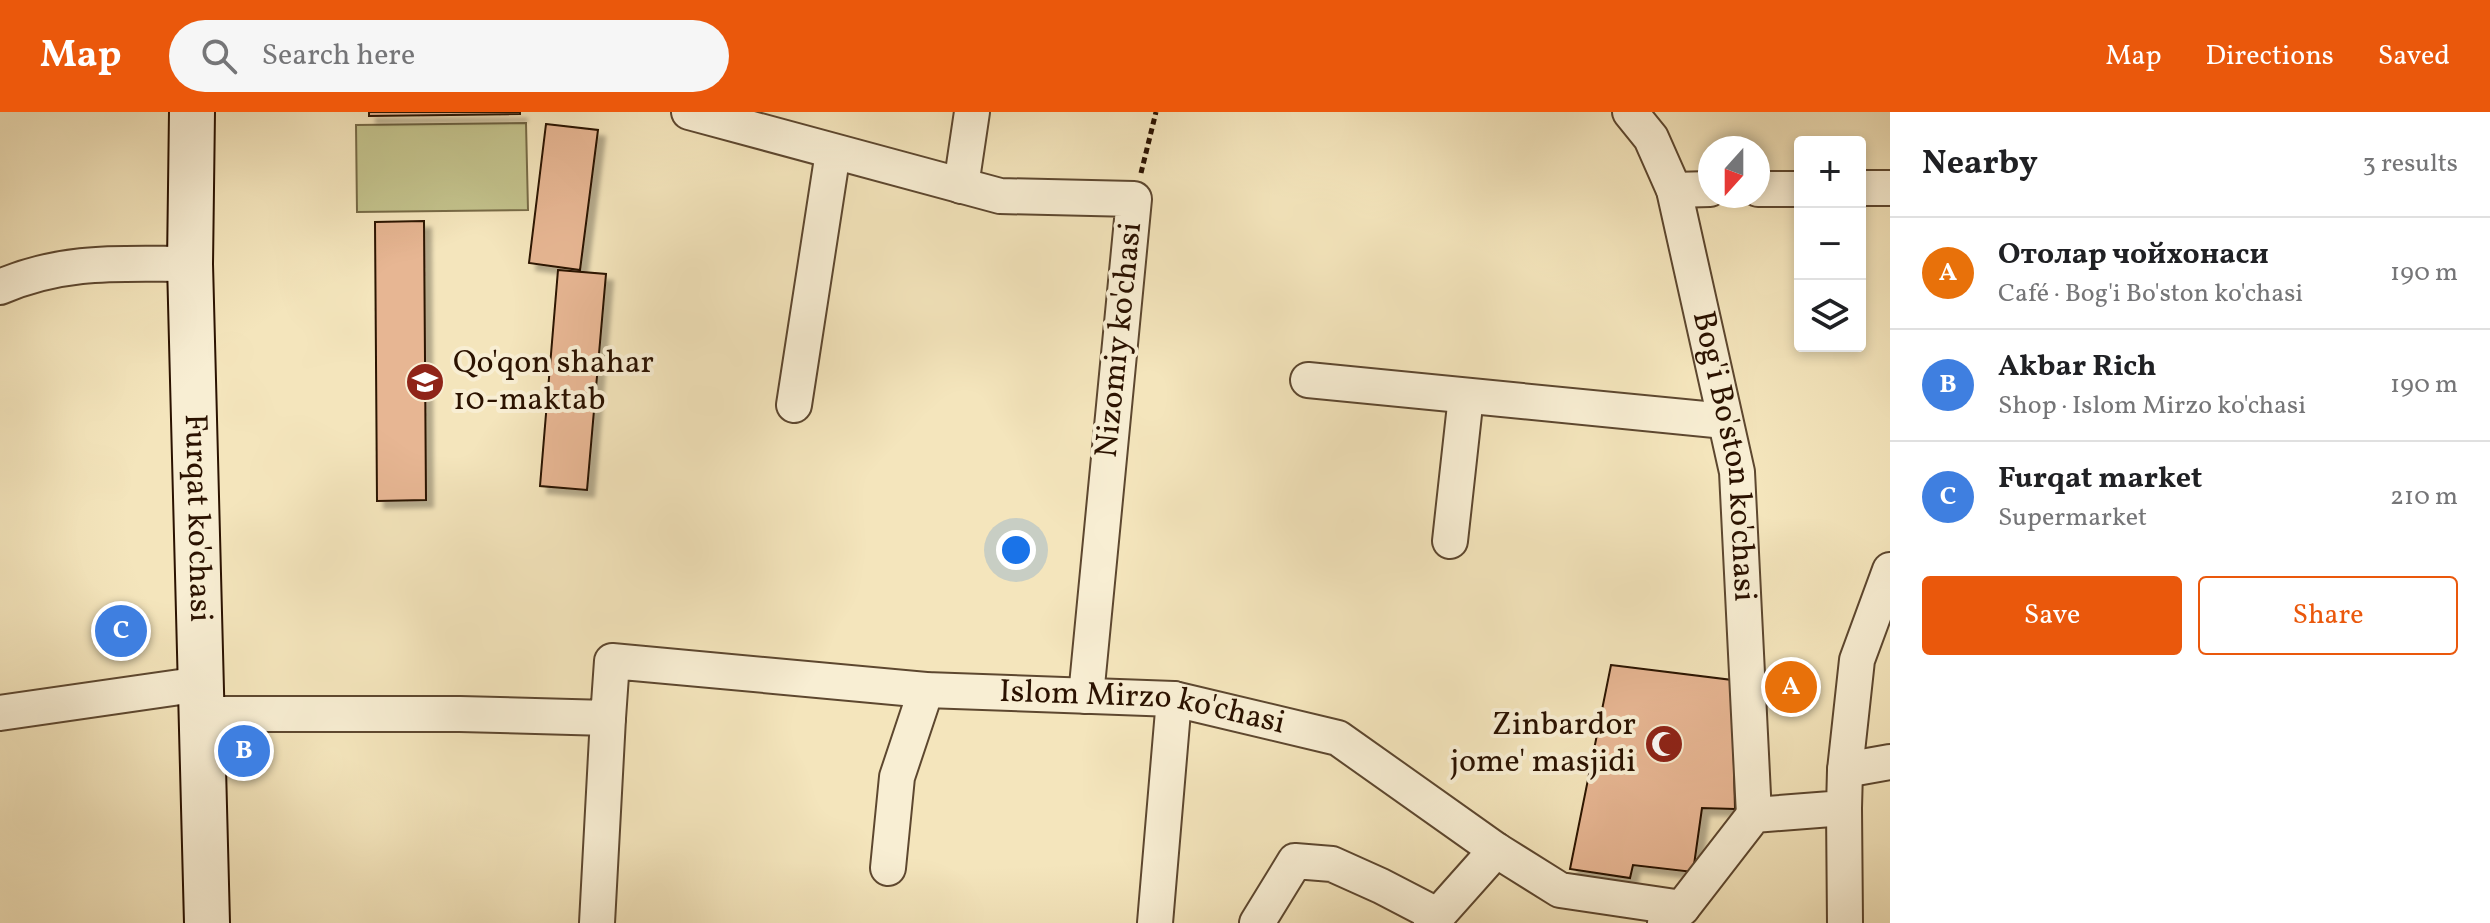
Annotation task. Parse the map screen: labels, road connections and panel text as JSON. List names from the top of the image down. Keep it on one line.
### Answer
{"streets":{"main road":["Furqat ko'chasi"],"street":["Nizomiy ko'chasi","Bog'i Bo'ston ko'chasi","Islom Mirzo ko'chasi"]},"crossings":[["Nizomiy ko'chasi","Islom Mirzo ko'chasi"]],"places":{"school or university":["Qo'qon shahar 10-maktab"],"mosque":["Zinbardor jome' masjidi"]},"north":"bottom","page":{"header":"Map","search":"Search here","nav":["Map","Directions","Saved"],"heading":["Nearby","3 results"],"map_buttons":["+","−"],"list":[{"mark":"A","name":"Отолар чойхонаси","note":"Café · Bog'i Bo'ston ko'chasi","value":"190 m"},{"mark":"B","name":"Akbar Rich","note":"Shop · Islom Mirzo ko'chasi","value":"190 m"},{"mark":"C","name":"Furqat market","note":"Supermarket","value":"210 m"}],"buttons":["Save","Share"],"pins":["C","A","B"]}}
